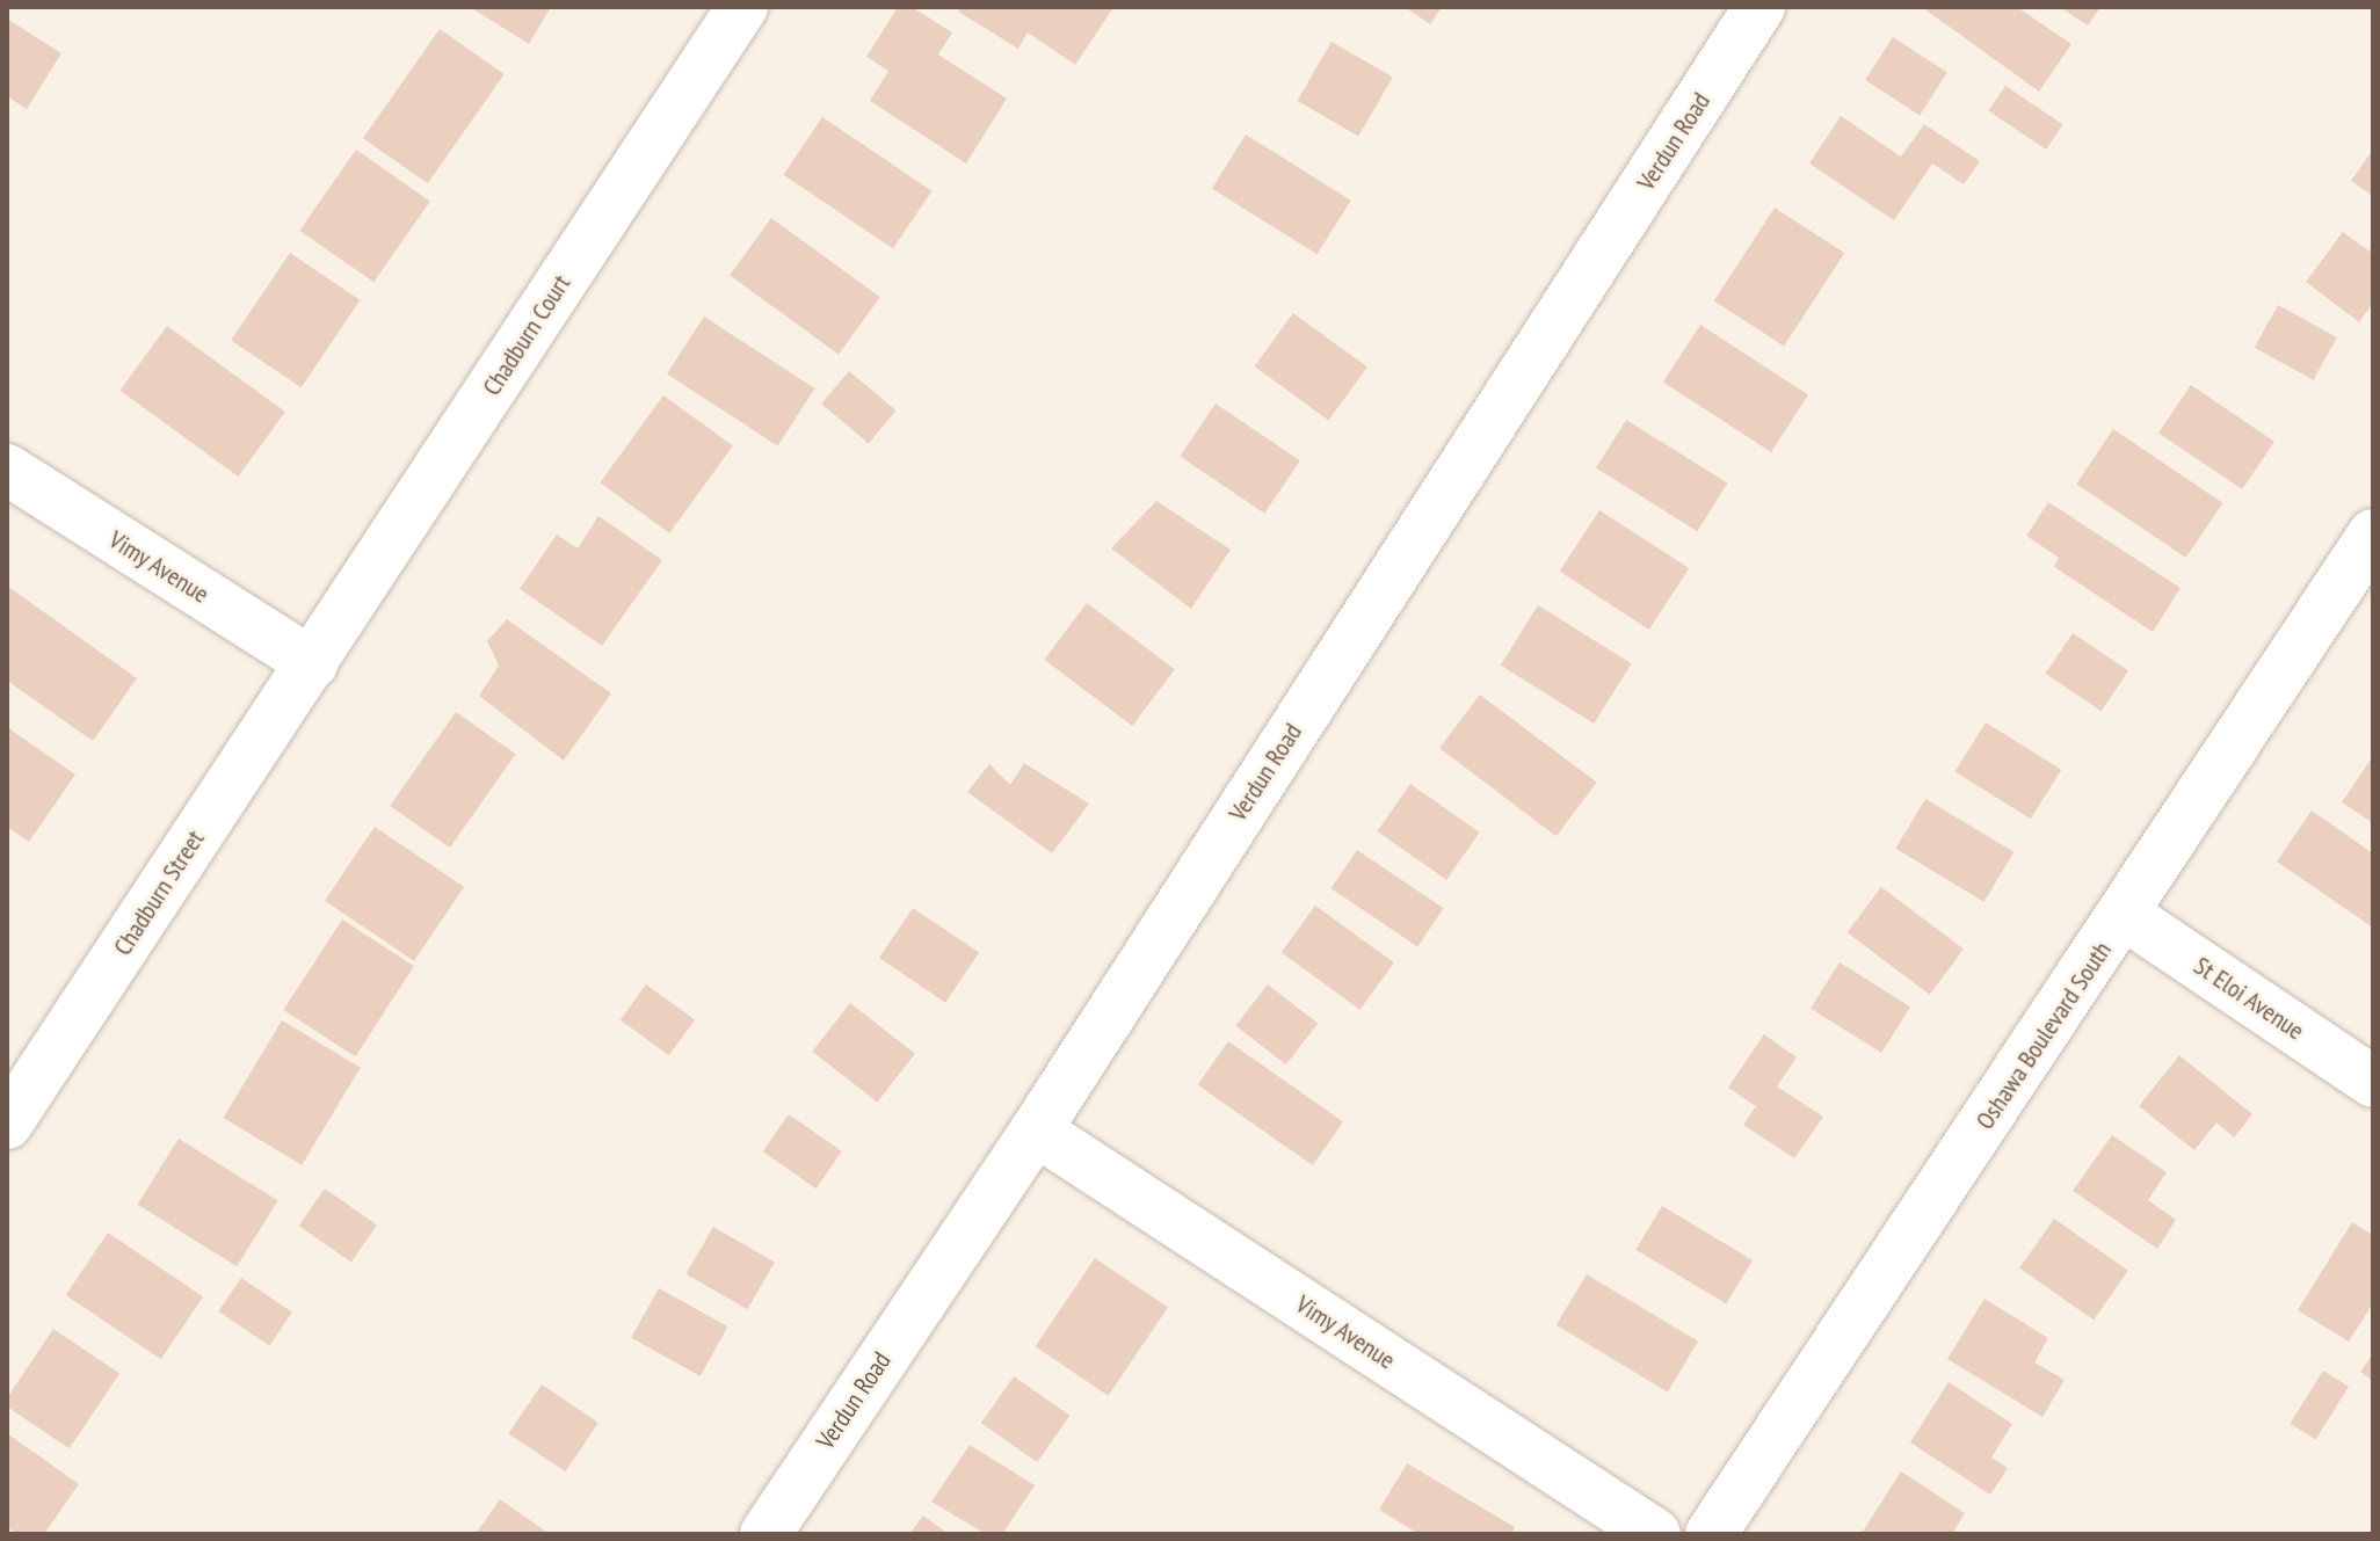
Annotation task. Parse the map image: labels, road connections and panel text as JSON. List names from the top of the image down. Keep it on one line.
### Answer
{"streets":{"street":["Verdun Road","Chadburn Court","Vimy Avenue","Chadburn Street","St Eloi Avenue","Oshawa Boulevard South"]},"crossings":[["Verdun Road","Vimy Avenue"],["Chadburn Court","Vimy Avenue"],["Chadburn Court","Chadburn Street"],["Vimy Avenue","Chadburn Street"],["St Eloi Avenue","Oshawa Boulevard South"]]}
